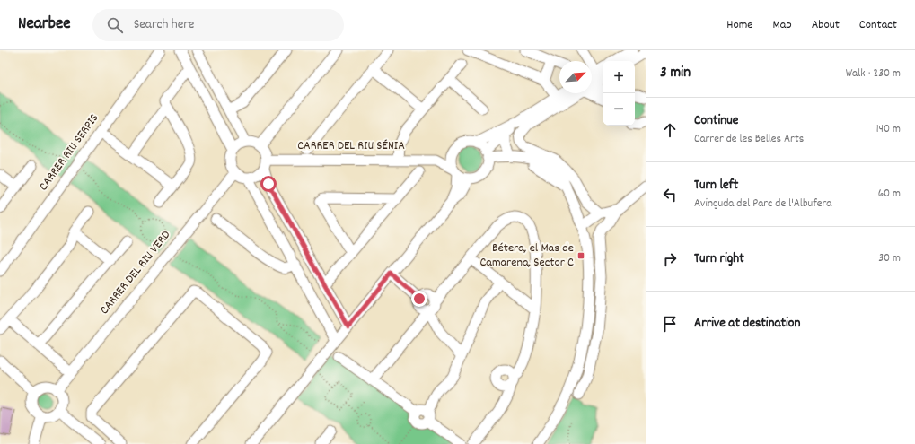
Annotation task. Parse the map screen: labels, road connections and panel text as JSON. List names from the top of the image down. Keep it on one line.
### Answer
{"streets":{"street":["CARRER DEL RIU SÉNIA","CARRER RIU SERPIS","CARRER DEL RIU VERD"]},"crossings":[["CARRER DEL RIU SÉNIA","CARRER DEL RIU VERD"]],"places":{"transit":["Bétera, el Mas de Camarena, Sector C"]},"north":"top right","page":{"header":"Nearbee","search":"Search here","nav":["Home","Map","About","Contact"],"heading":["3 min","Walk · 230 m"],"map_buttons":["+","−"],"list":[["Continue","Carrer de les Belles Arts","140 m"],["Turn left","Avinguda del Parc de l'Albufera","60 m"],["Turn right","30 m"],"Arrive at destination"]}}
